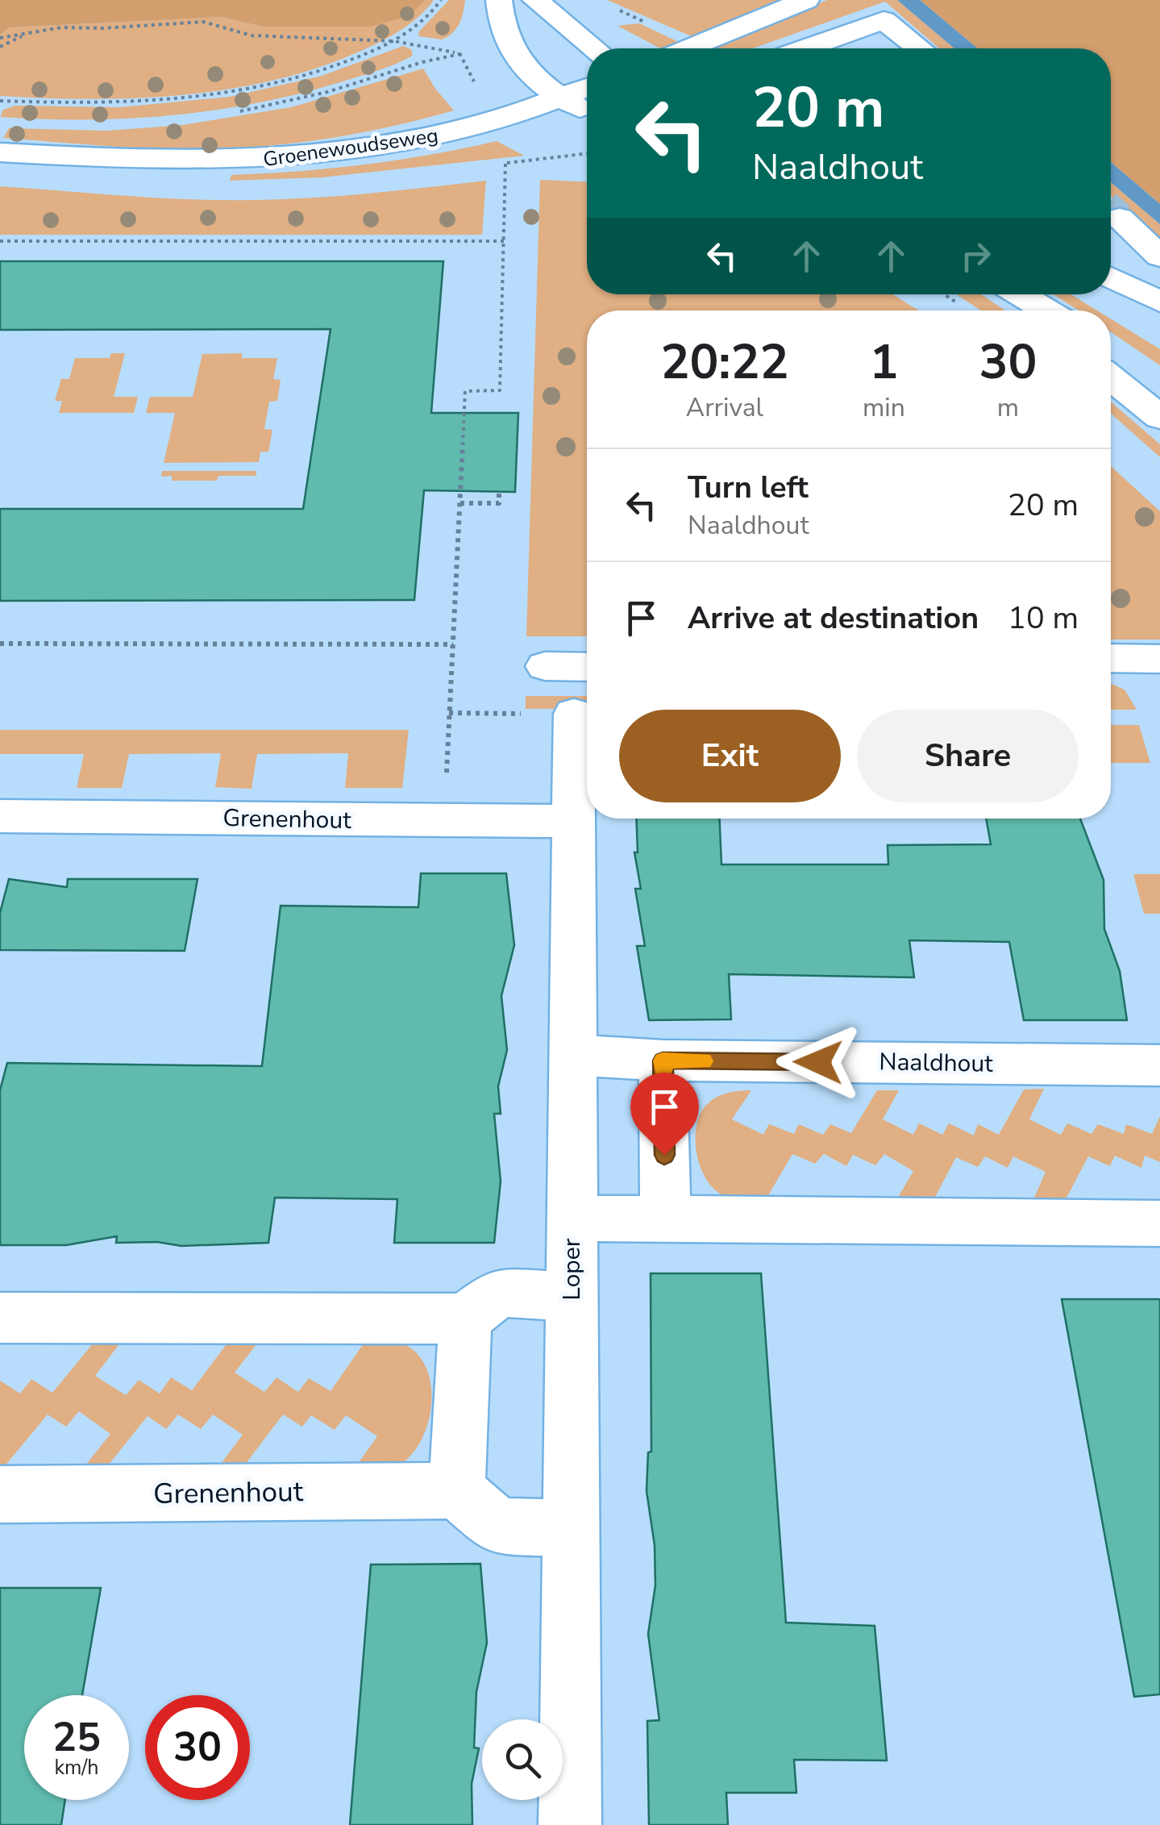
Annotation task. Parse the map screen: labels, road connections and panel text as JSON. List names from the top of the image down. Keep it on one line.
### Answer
{"streets":{"street":["Groenewoudseweg","Grenenhout","Naaldhout","Loper"]},"crossings":[["Grenenhout","Loper"],["Naaldhout","Loper"]],"page":{"turn":["20 m","Naaldhout"],"eta":["20:22","Arrival","1","min","30","m"],"list":[{"name":"Turn left","note":"Naaldhout","value":"20 m"},{"name":"Arrive at destination","value":"10 m"}],"buttons":["Exit","Share"],"speed":"25 km/h","limit":"30"}}
